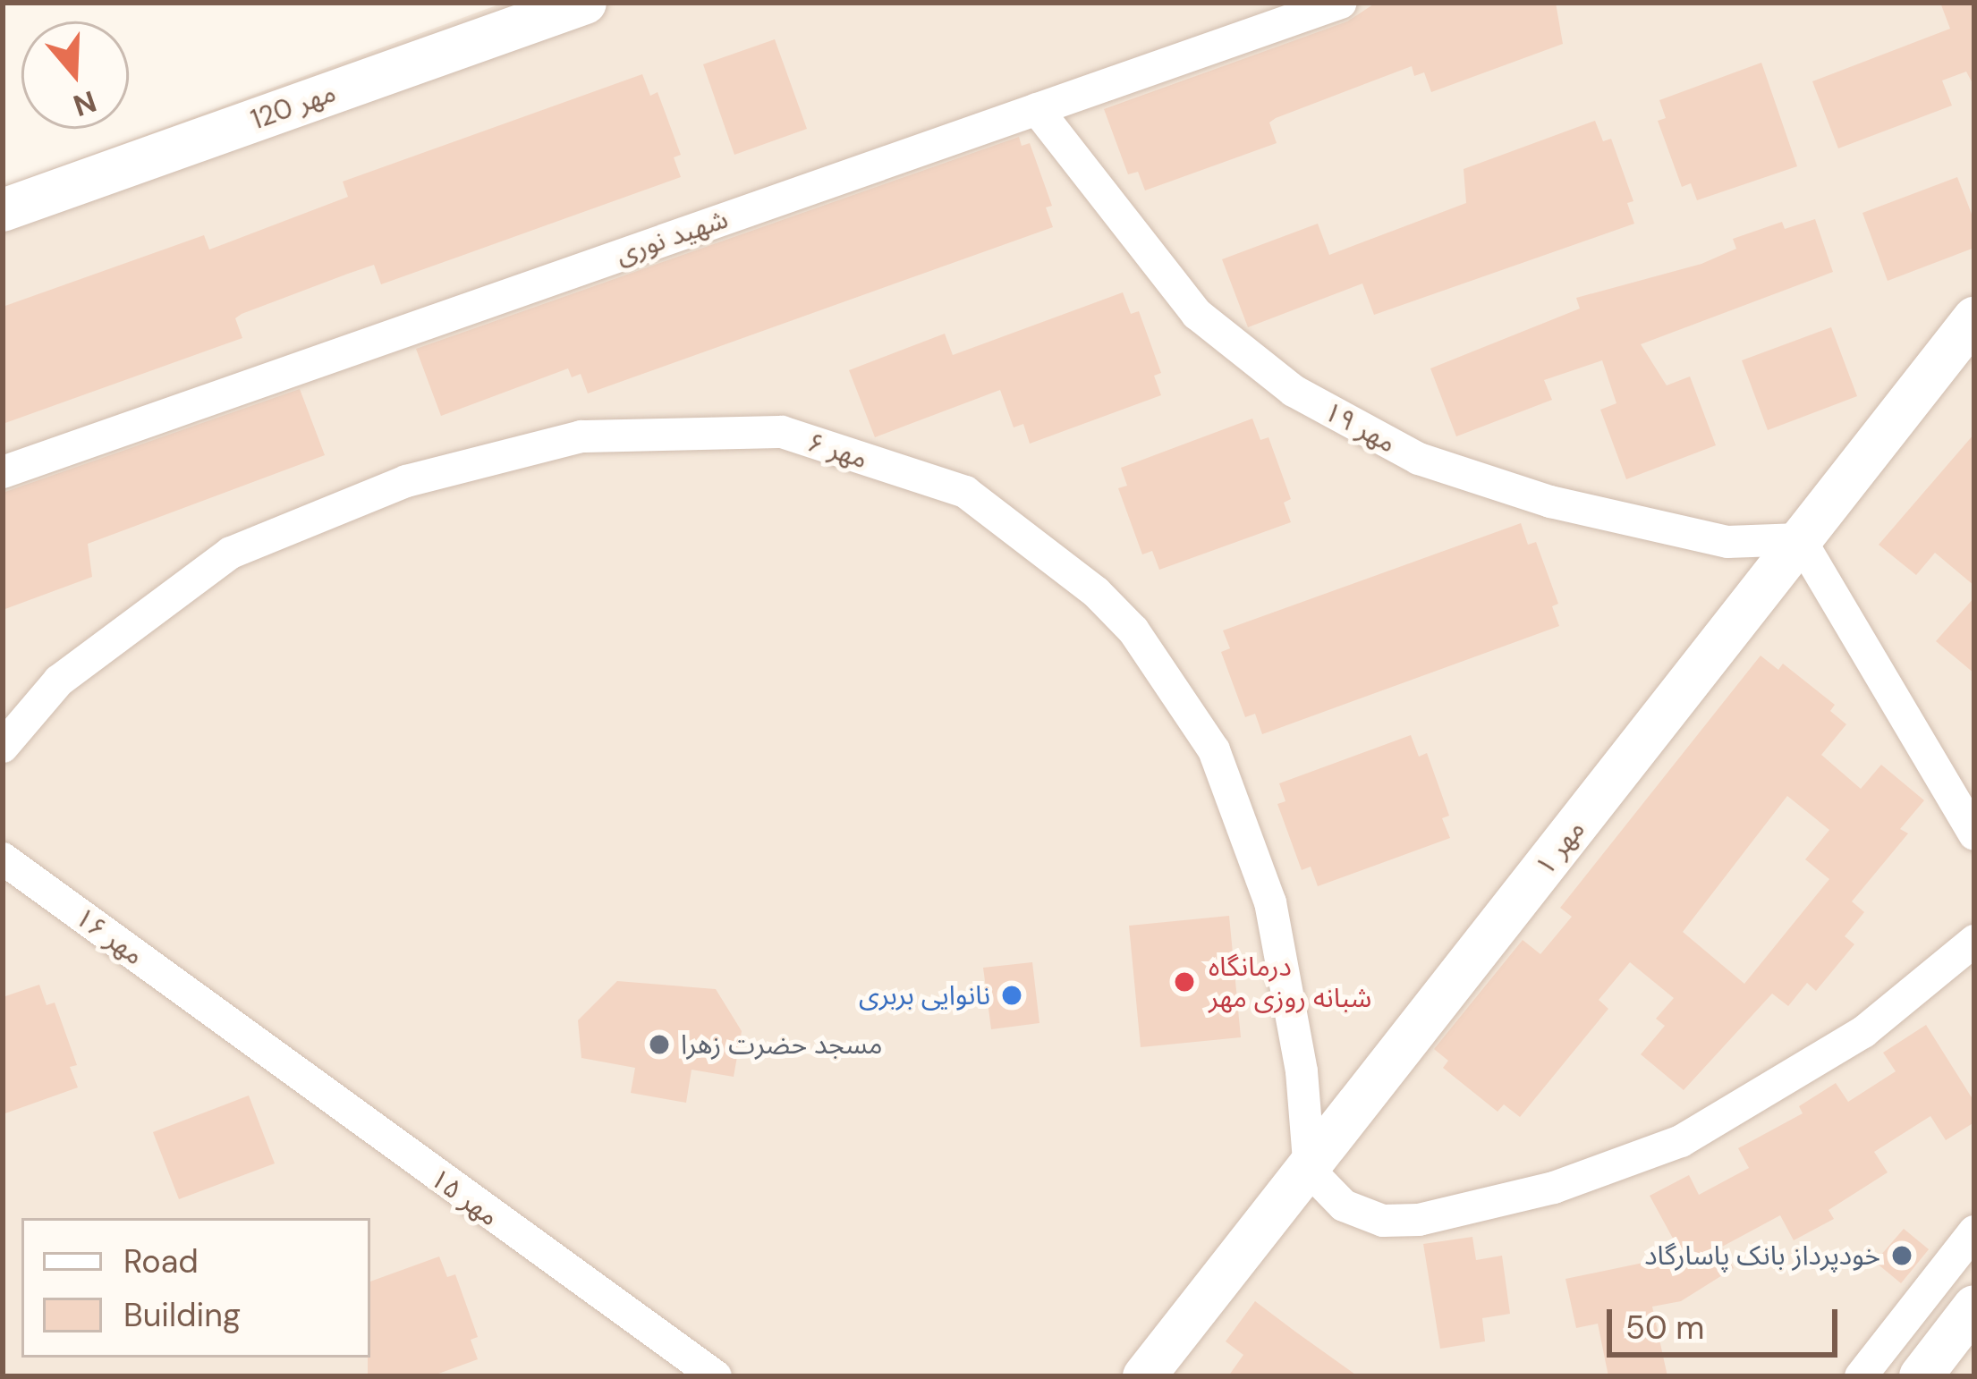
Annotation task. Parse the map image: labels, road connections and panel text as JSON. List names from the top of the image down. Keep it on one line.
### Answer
{"streets":{"street":["مهر 120","شهید نوری","مهر ۱۹","مهر ۶","مهر ۱","مهر ۱۶","مهر ۱۵"]},"crossings":[["شهید نوری","مهر ۱۹"],["مهر ۱۹","مهر ۱"],["مهر ۶","مهر ۱"],["مهر ۱۶","مهر ۱۵"]],"places":["درمانگاه شبانه روزی مهر","نانوایی بربری","مسجد حضرت زهرا","خودپرداز بانک پاسارگاد"],"legend":["Road","Building"],"scale_bar":"50 m","north":"bottom"}
